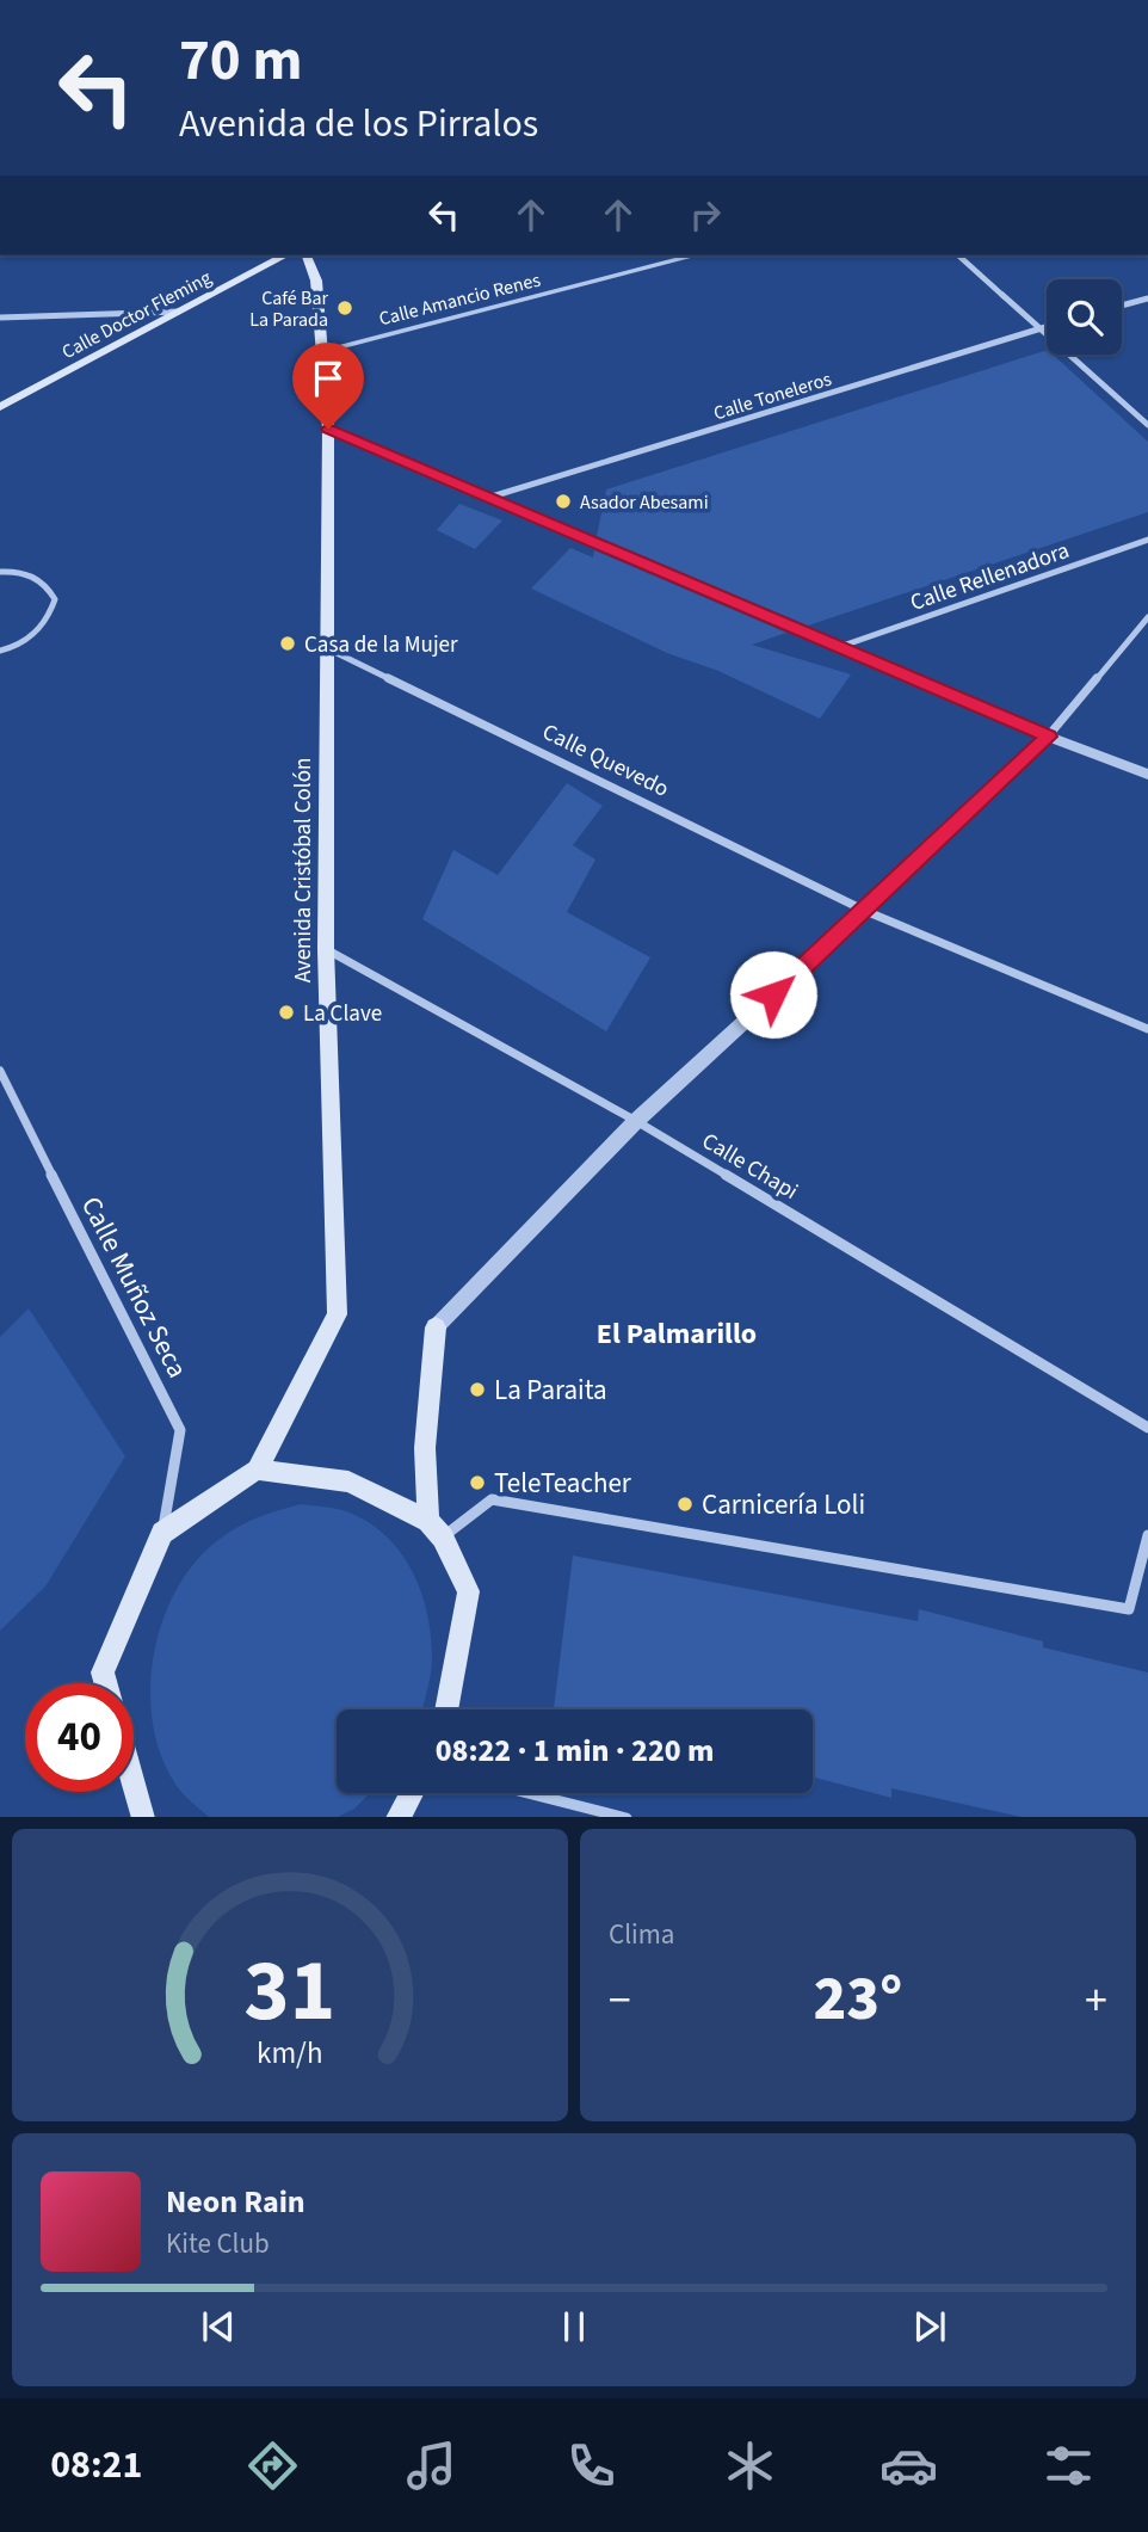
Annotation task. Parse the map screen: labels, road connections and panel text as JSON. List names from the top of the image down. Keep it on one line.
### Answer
{"streets":{"main road":["Calle Doctor Fleming","Avenida Cristóbal Colón"],"street":["Calle Amancio Renes","Calle Toneleros","Calle Rellenadora","Calle Quevedo","Calle Chapi","Calle Muñoz Seca"]},"crossings":[["Calle Amancio Renes","Avenida Cristóbal Colón"],["Calle Quevedo","Avenida Cristóbal Colón"],["Avenida Cristóbal Colón","Calle Chapi"]],"districts":["El Palmarillo"],"places":["Café Bar La Parada","Asador Abesami","Casa de la Mujer","La Clave","La Paraita","TeleTeacher","Carnicería Loli"],"page":{"turn":["70 m","Avenida de los Pirralos"],"limit":"40","trip":"08:22 · 1 min · 220 m","tile":"Clima","heat":["−","23°","+"],"song":["Neon Rain","Kite Club"],"tabs":"08:21","gauge":["31","km/h"]}}
